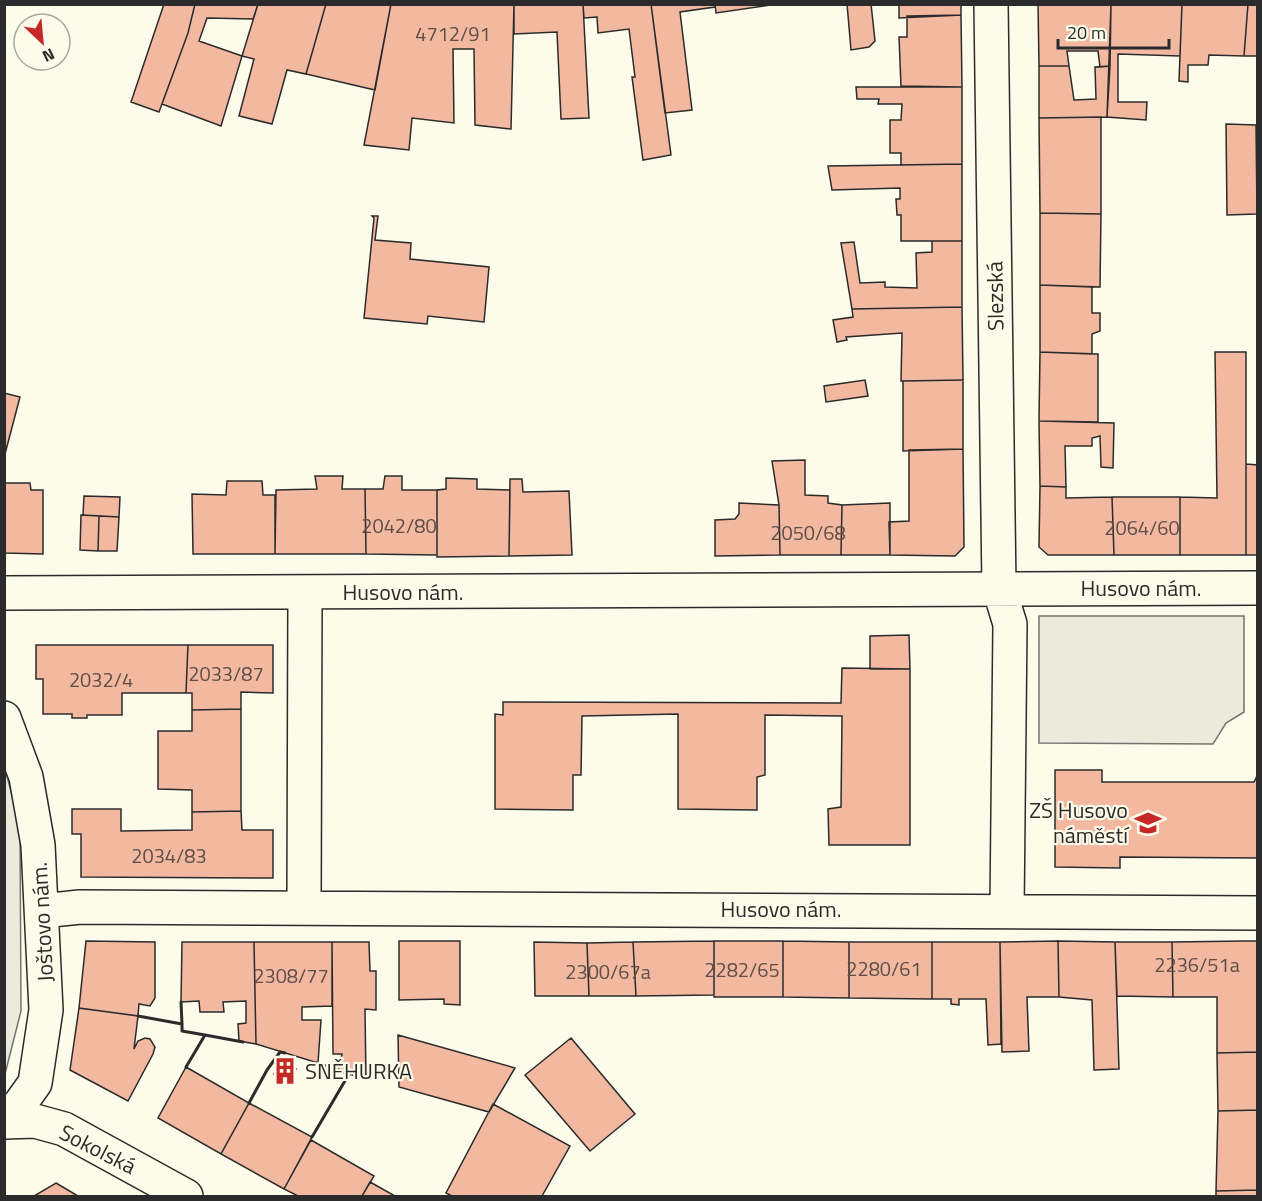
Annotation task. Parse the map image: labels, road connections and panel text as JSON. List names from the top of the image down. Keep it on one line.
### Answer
{"streets":{"street":["Slezská","Husovo nám.","Joštovo nám.","Sokolská"]},"crossings":[["Slezská","Husovo nám."],["Husovo nám.","Joštovo nám."],["Joštovo nám.","Sokolská"]],"places":{"school or university":["ZŠ Husovo náměstí"],"building":["SNĚHURKA"]},"house_numbers":["4712/91","2042/80","2064/60","2050/68","2033/87","2032/4","2034/83","2236/51a","2280/61","2282/65","2300/67a","2308/77"],"scale_bar":"20 m","north":"bottom right"}
